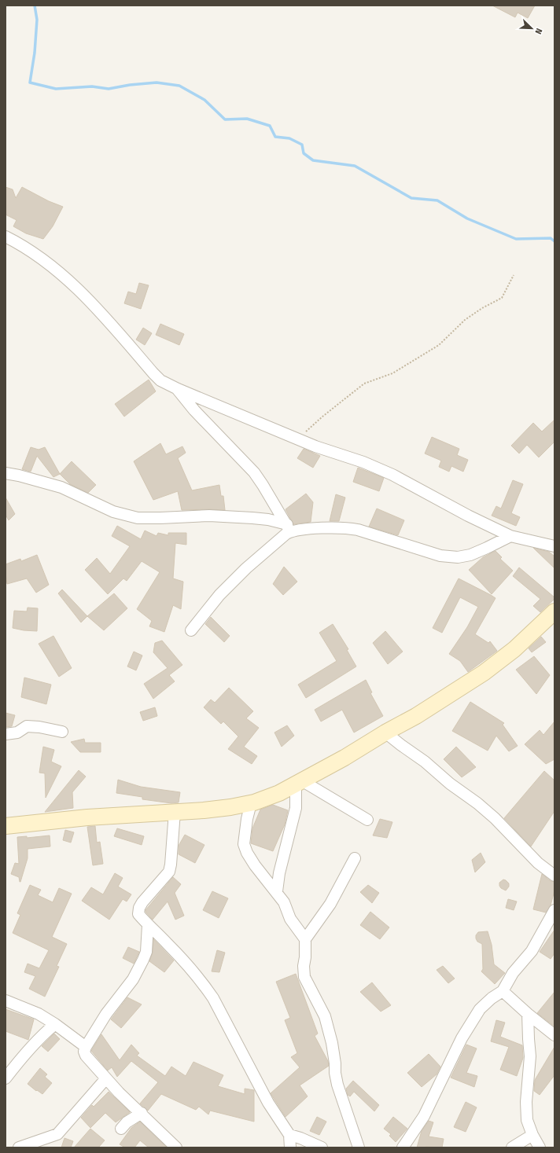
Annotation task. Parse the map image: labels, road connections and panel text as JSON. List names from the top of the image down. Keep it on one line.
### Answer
{"north":"bottom right"}
